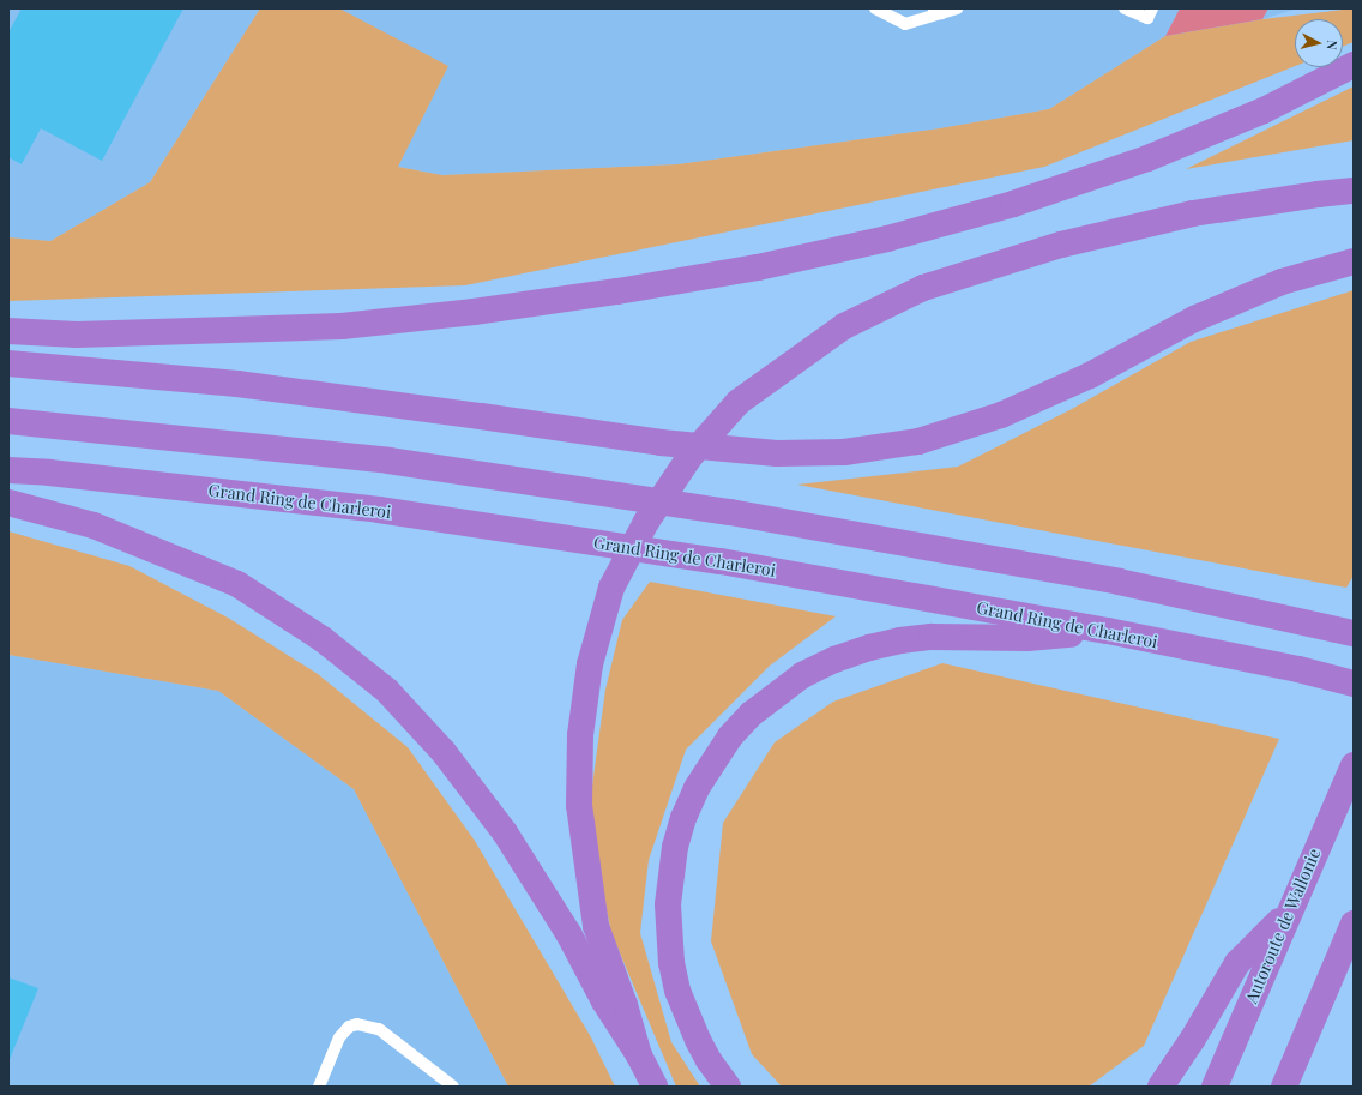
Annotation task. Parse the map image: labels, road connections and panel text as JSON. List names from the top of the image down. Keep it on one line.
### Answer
{"streets":{"highway":["Grand Ring de Charleroi","Autoroute de Wallonie"]},"north":"right"}
